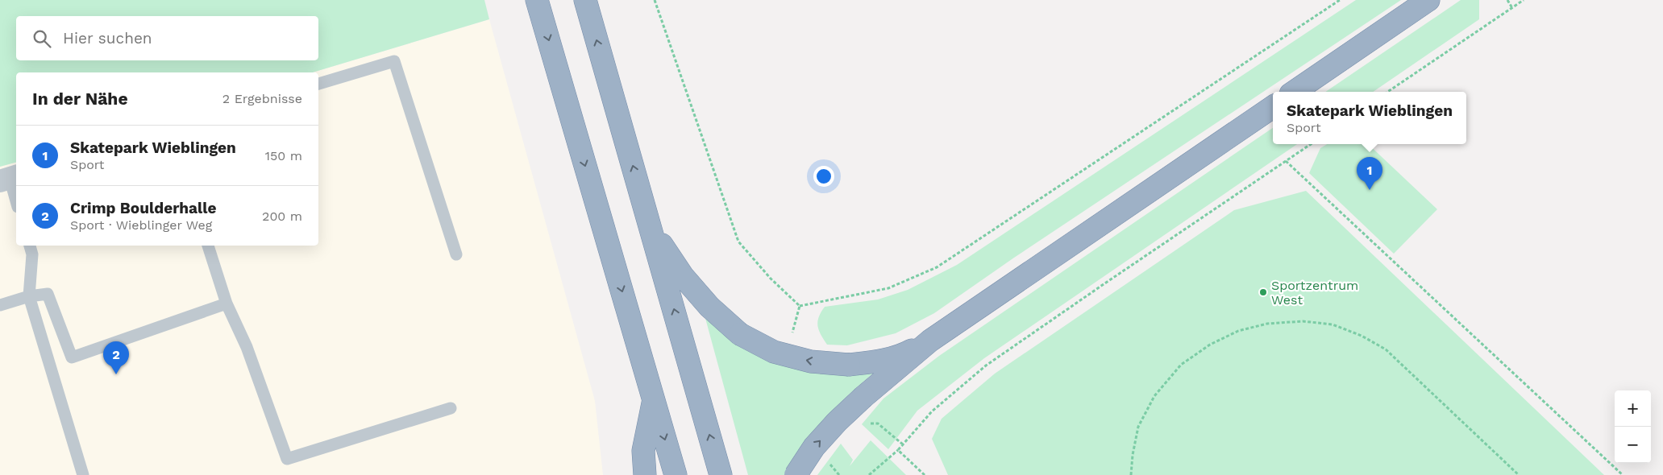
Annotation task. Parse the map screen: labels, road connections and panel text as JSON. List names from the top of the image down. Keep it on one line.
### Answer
{"places":["Sportzentrum West"],"page":{"search":"Hier suchen","heading":["In der Nähe","2 Ergebnisse"],"popup":["Skatepark Wieblingen","Sport"],"list":[{"mark":"1","name":"Skatepark Wieblingen","note":"Sport","value":"150 m"},{"mark":"2","name":"Crimp Boulderhalle","note":"Sport · Wieblinger Weg","value":"200 m"}],"pins":["1","2"],"map_buttons":["+","−"]}}
